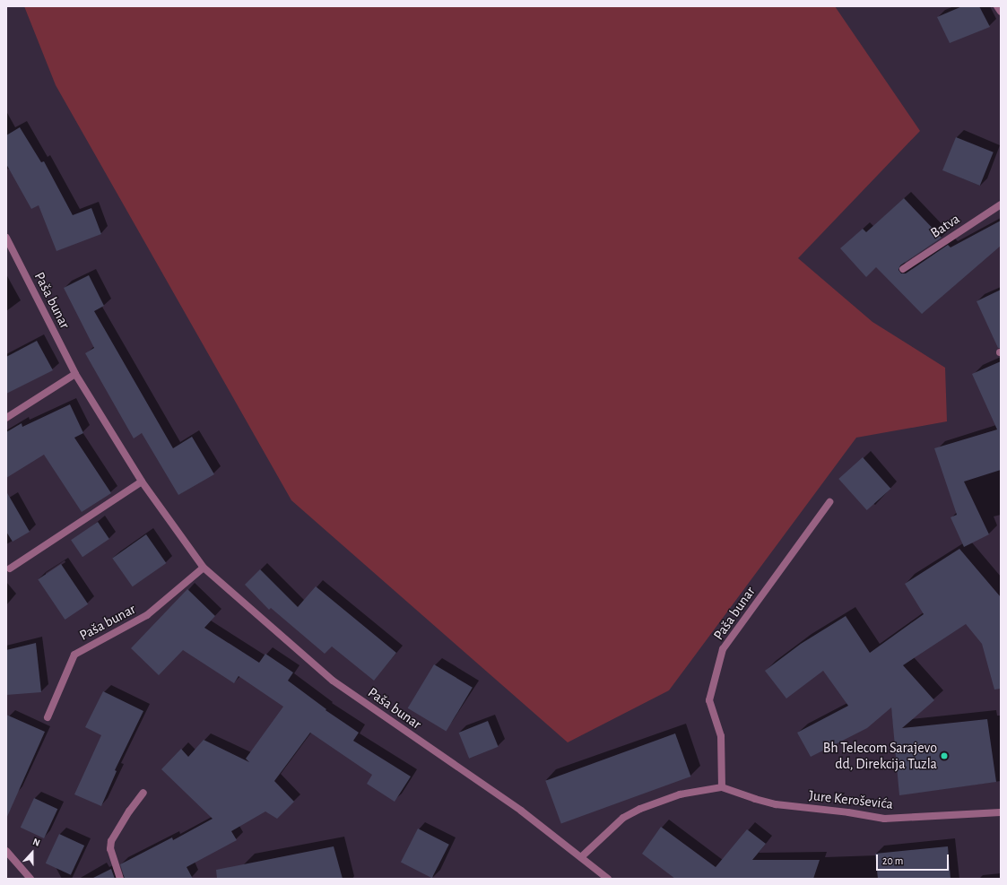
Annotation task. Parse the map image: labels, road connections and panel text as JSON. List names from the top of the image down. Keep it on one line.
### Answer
{"streets":{"street":["Batva","Paša bunar","Jure Keroševića"]},"crossings":[["Paša bunar","Jure Keroševića"]],"places":["Bh Telecom Sarajevo dd, Direkcija Tuzla"],"scale_bar":"20 m","north":"top"}
